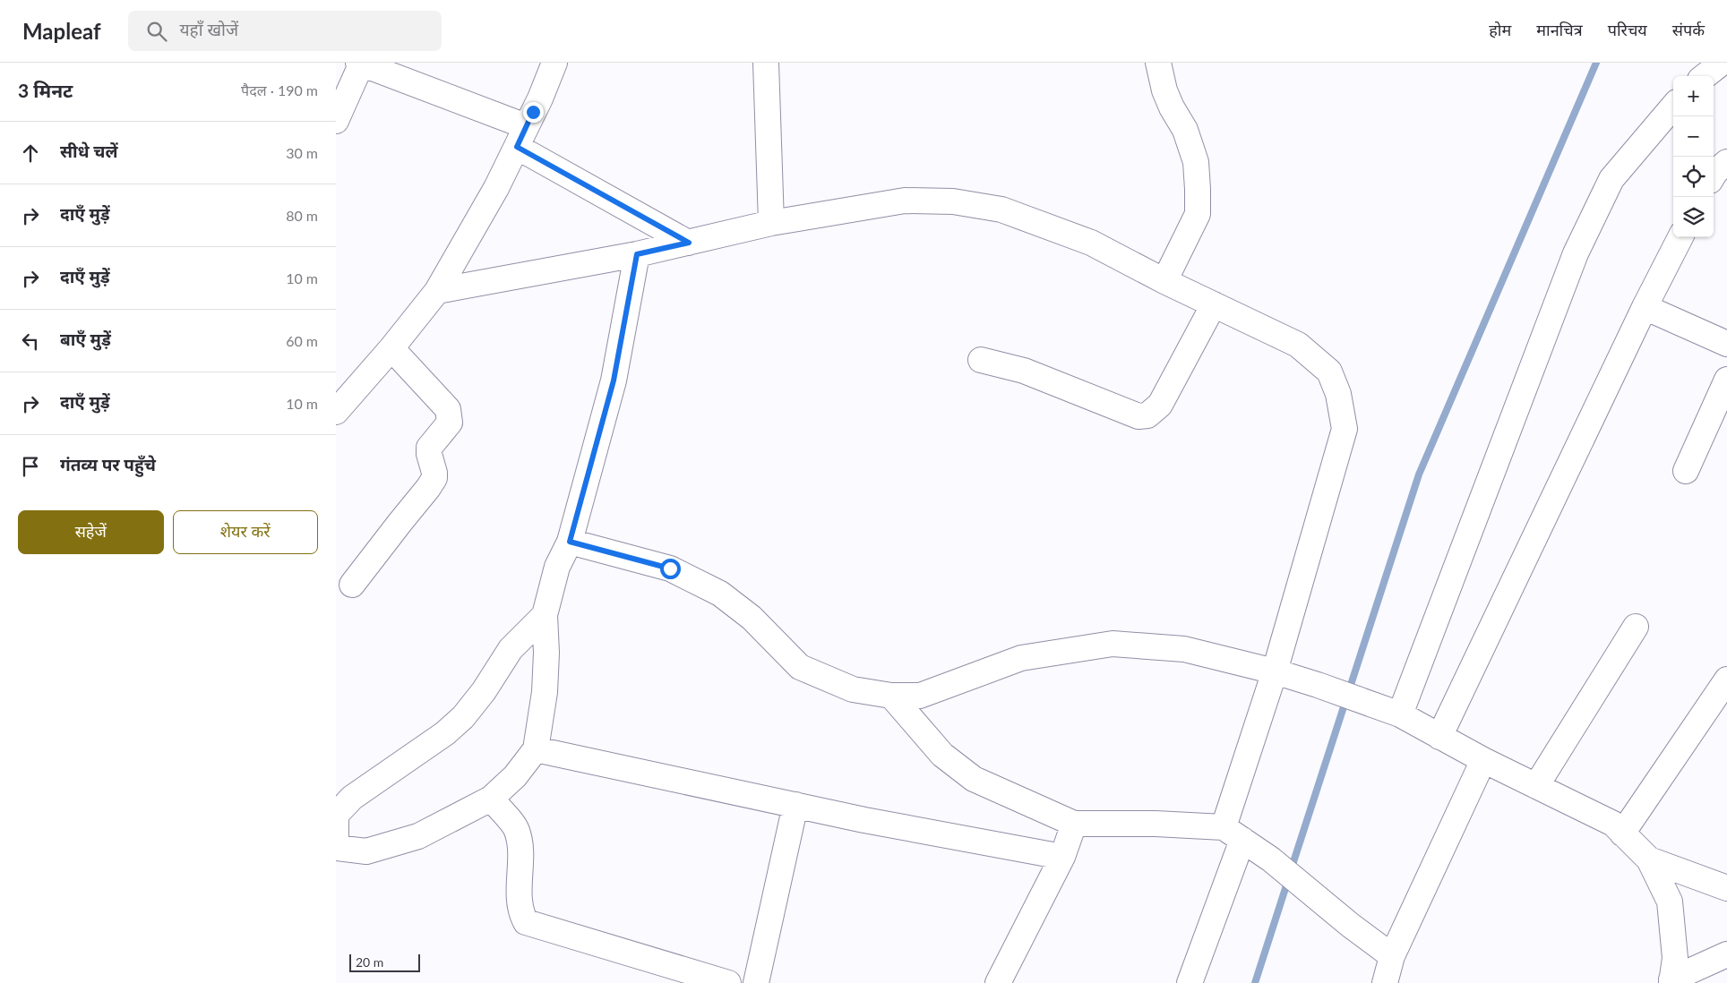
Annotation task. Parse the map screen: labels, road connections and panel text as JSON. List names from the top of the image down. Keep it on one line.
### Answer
{"scale_bar":"20 m","page":{"header":"Mapleaf","search":"यहाँ खोजें","nav":["होम","मानचित्र","परिचय","संपर्क"],"heading":["3 मिनट","पैदल · 190 m"],"map_buttons":["+","−"],"list":[["सीधे चलें","30 m"],["दाएँ मुड़ें","80 m"],["दाएँ मुड़ें","10 m"],["बाएँ मुड़ें","60 m"],["दाएँ मुड़ें","10 m"],"गंतव्य पर पहुँचे"],"buttons":["सहेजें","शेयर करें"],"scale":"20 m"}}
